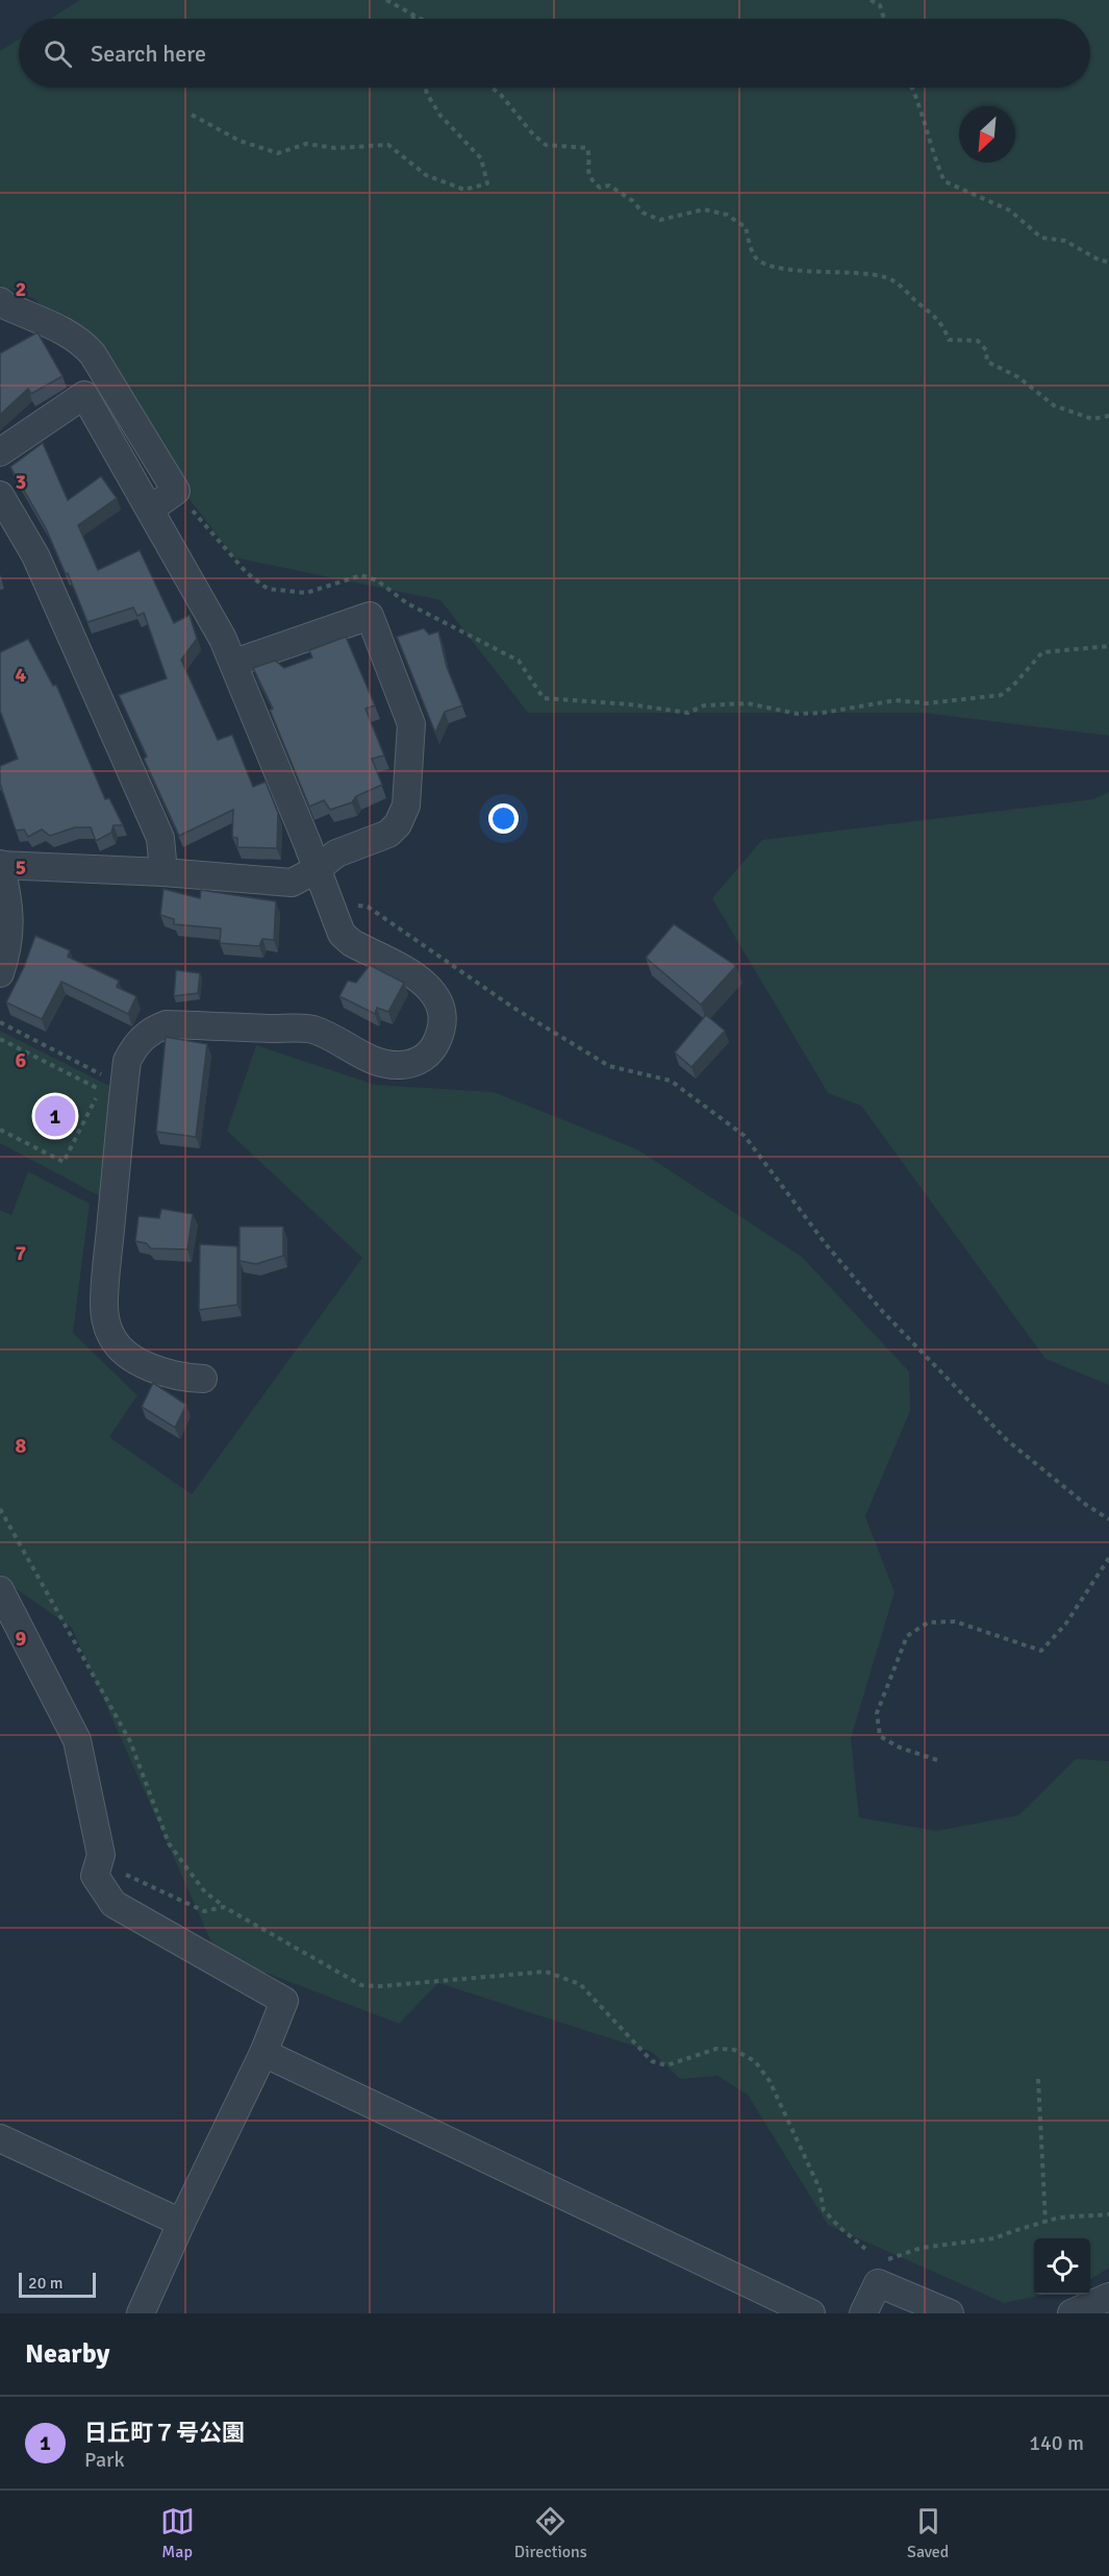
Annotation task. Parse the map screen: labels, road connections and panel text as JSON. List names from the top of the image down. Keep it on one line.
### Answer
{"scale_bar":"20 m","north":"bottom left","page":{"search":"Search here","pins":"1","scale":"20 m","heading":"Nearby","list":[{"mark":"1","name":"日丘町７号公園","note":"Park","value":"140 m"}],"nav":["Map","Directions","Saved"]},"grid":{"rows":["2","3","4","5","6","7","8","9"]}}
